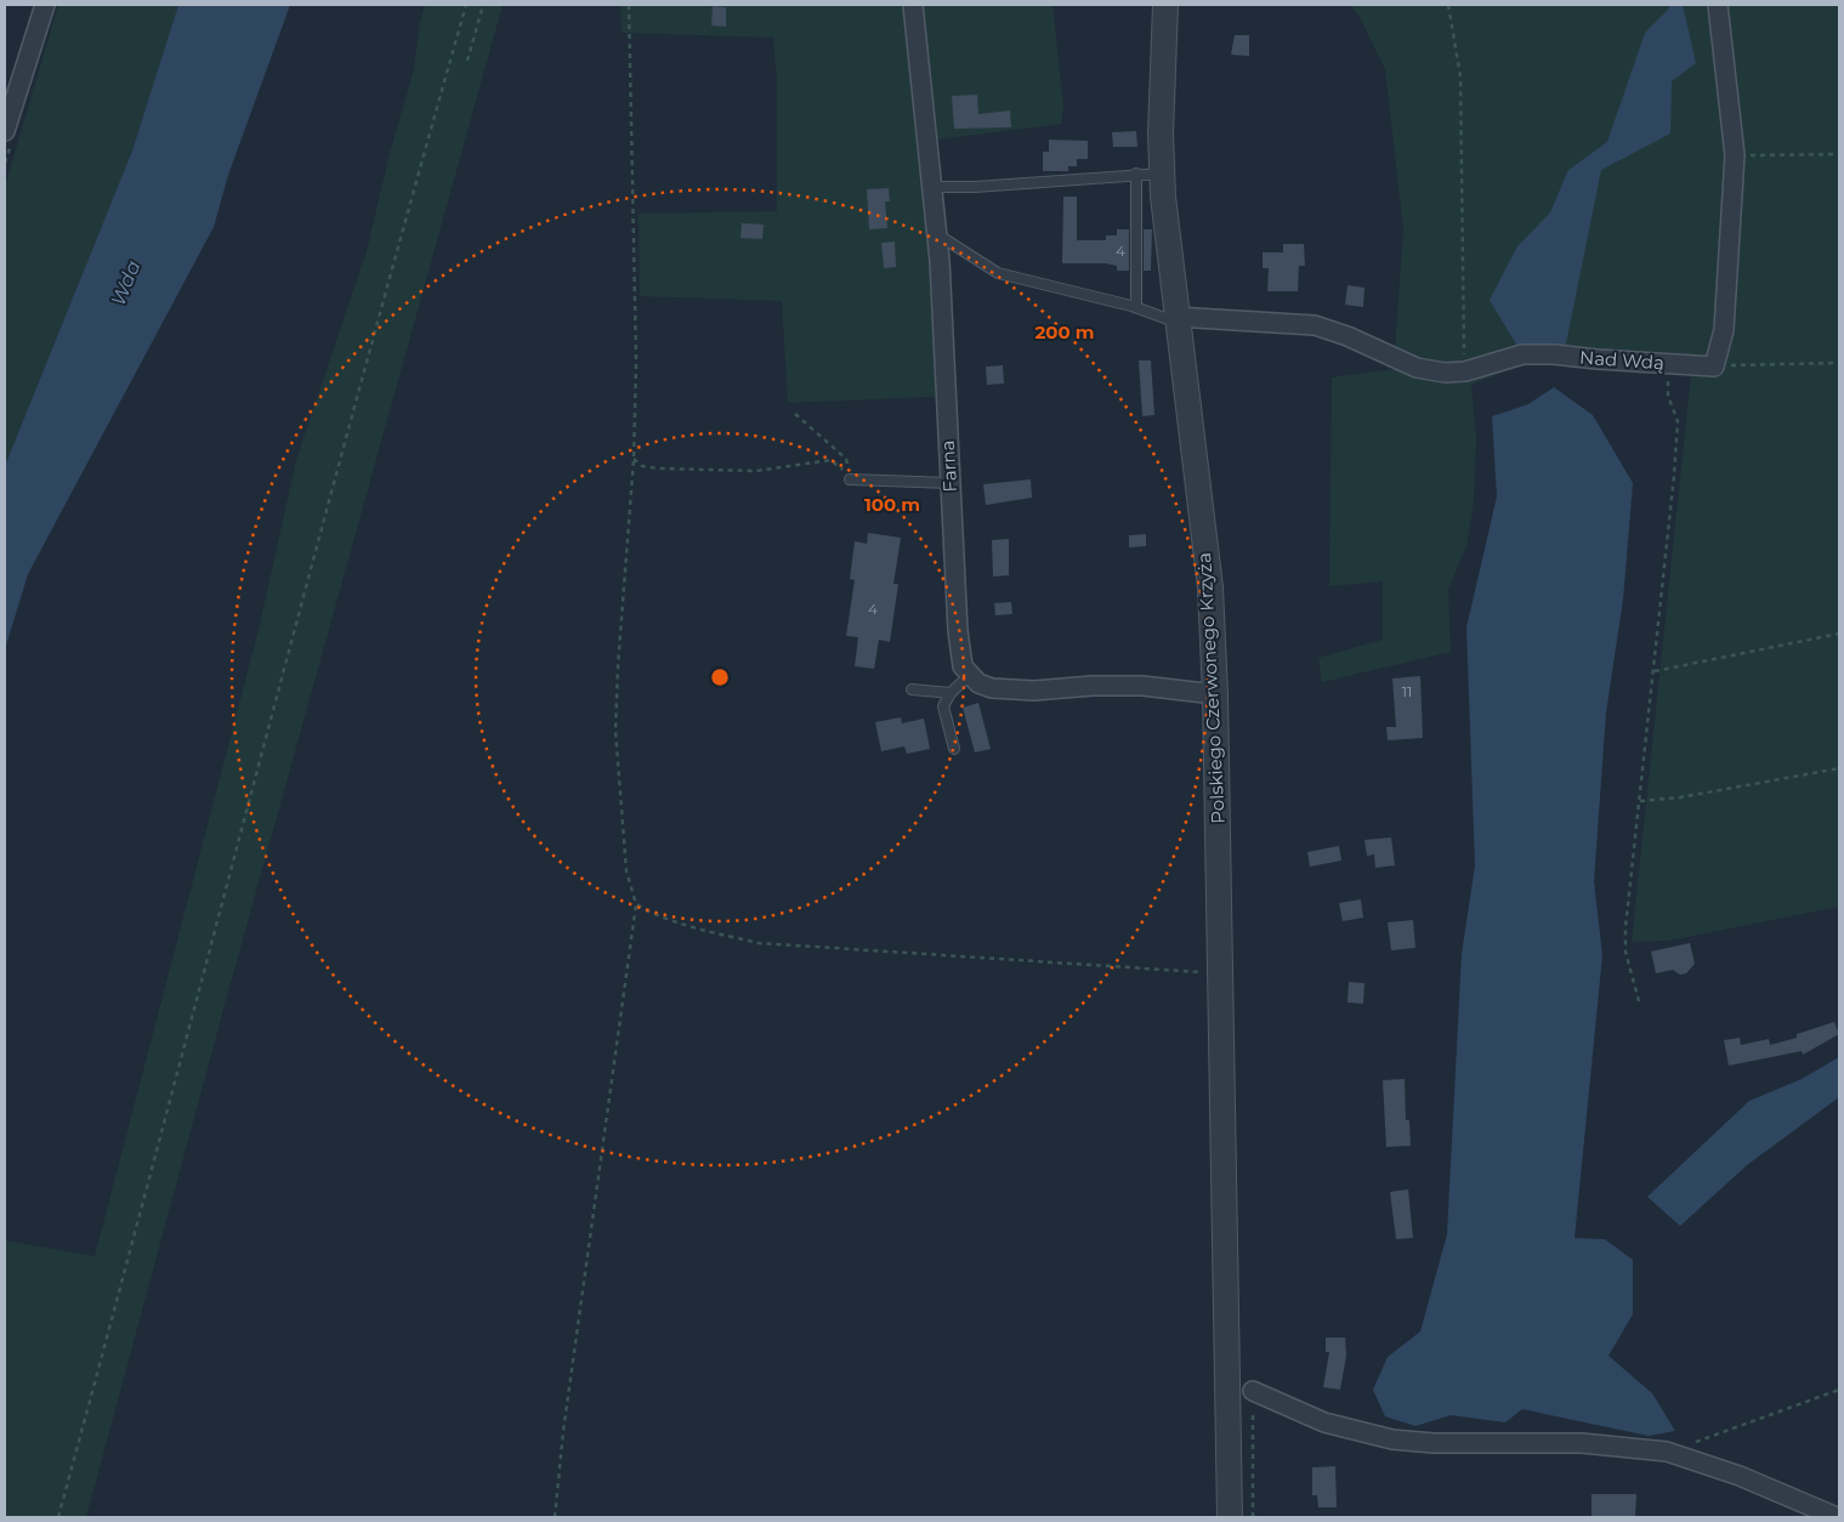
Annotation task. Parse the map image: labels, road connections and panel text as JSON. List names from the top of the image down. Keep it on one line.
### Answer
{"streets":{"street":["Nad Wdą","Farna","Polskiego Czerwonego Krzyża"]},"crossings":[["Nad Wdą","Polskiego Czerwonego Krzyża"]],"water":["Wda"],"house_numbers":["4","4","11"],"rings":["200 m","100 m"]}
